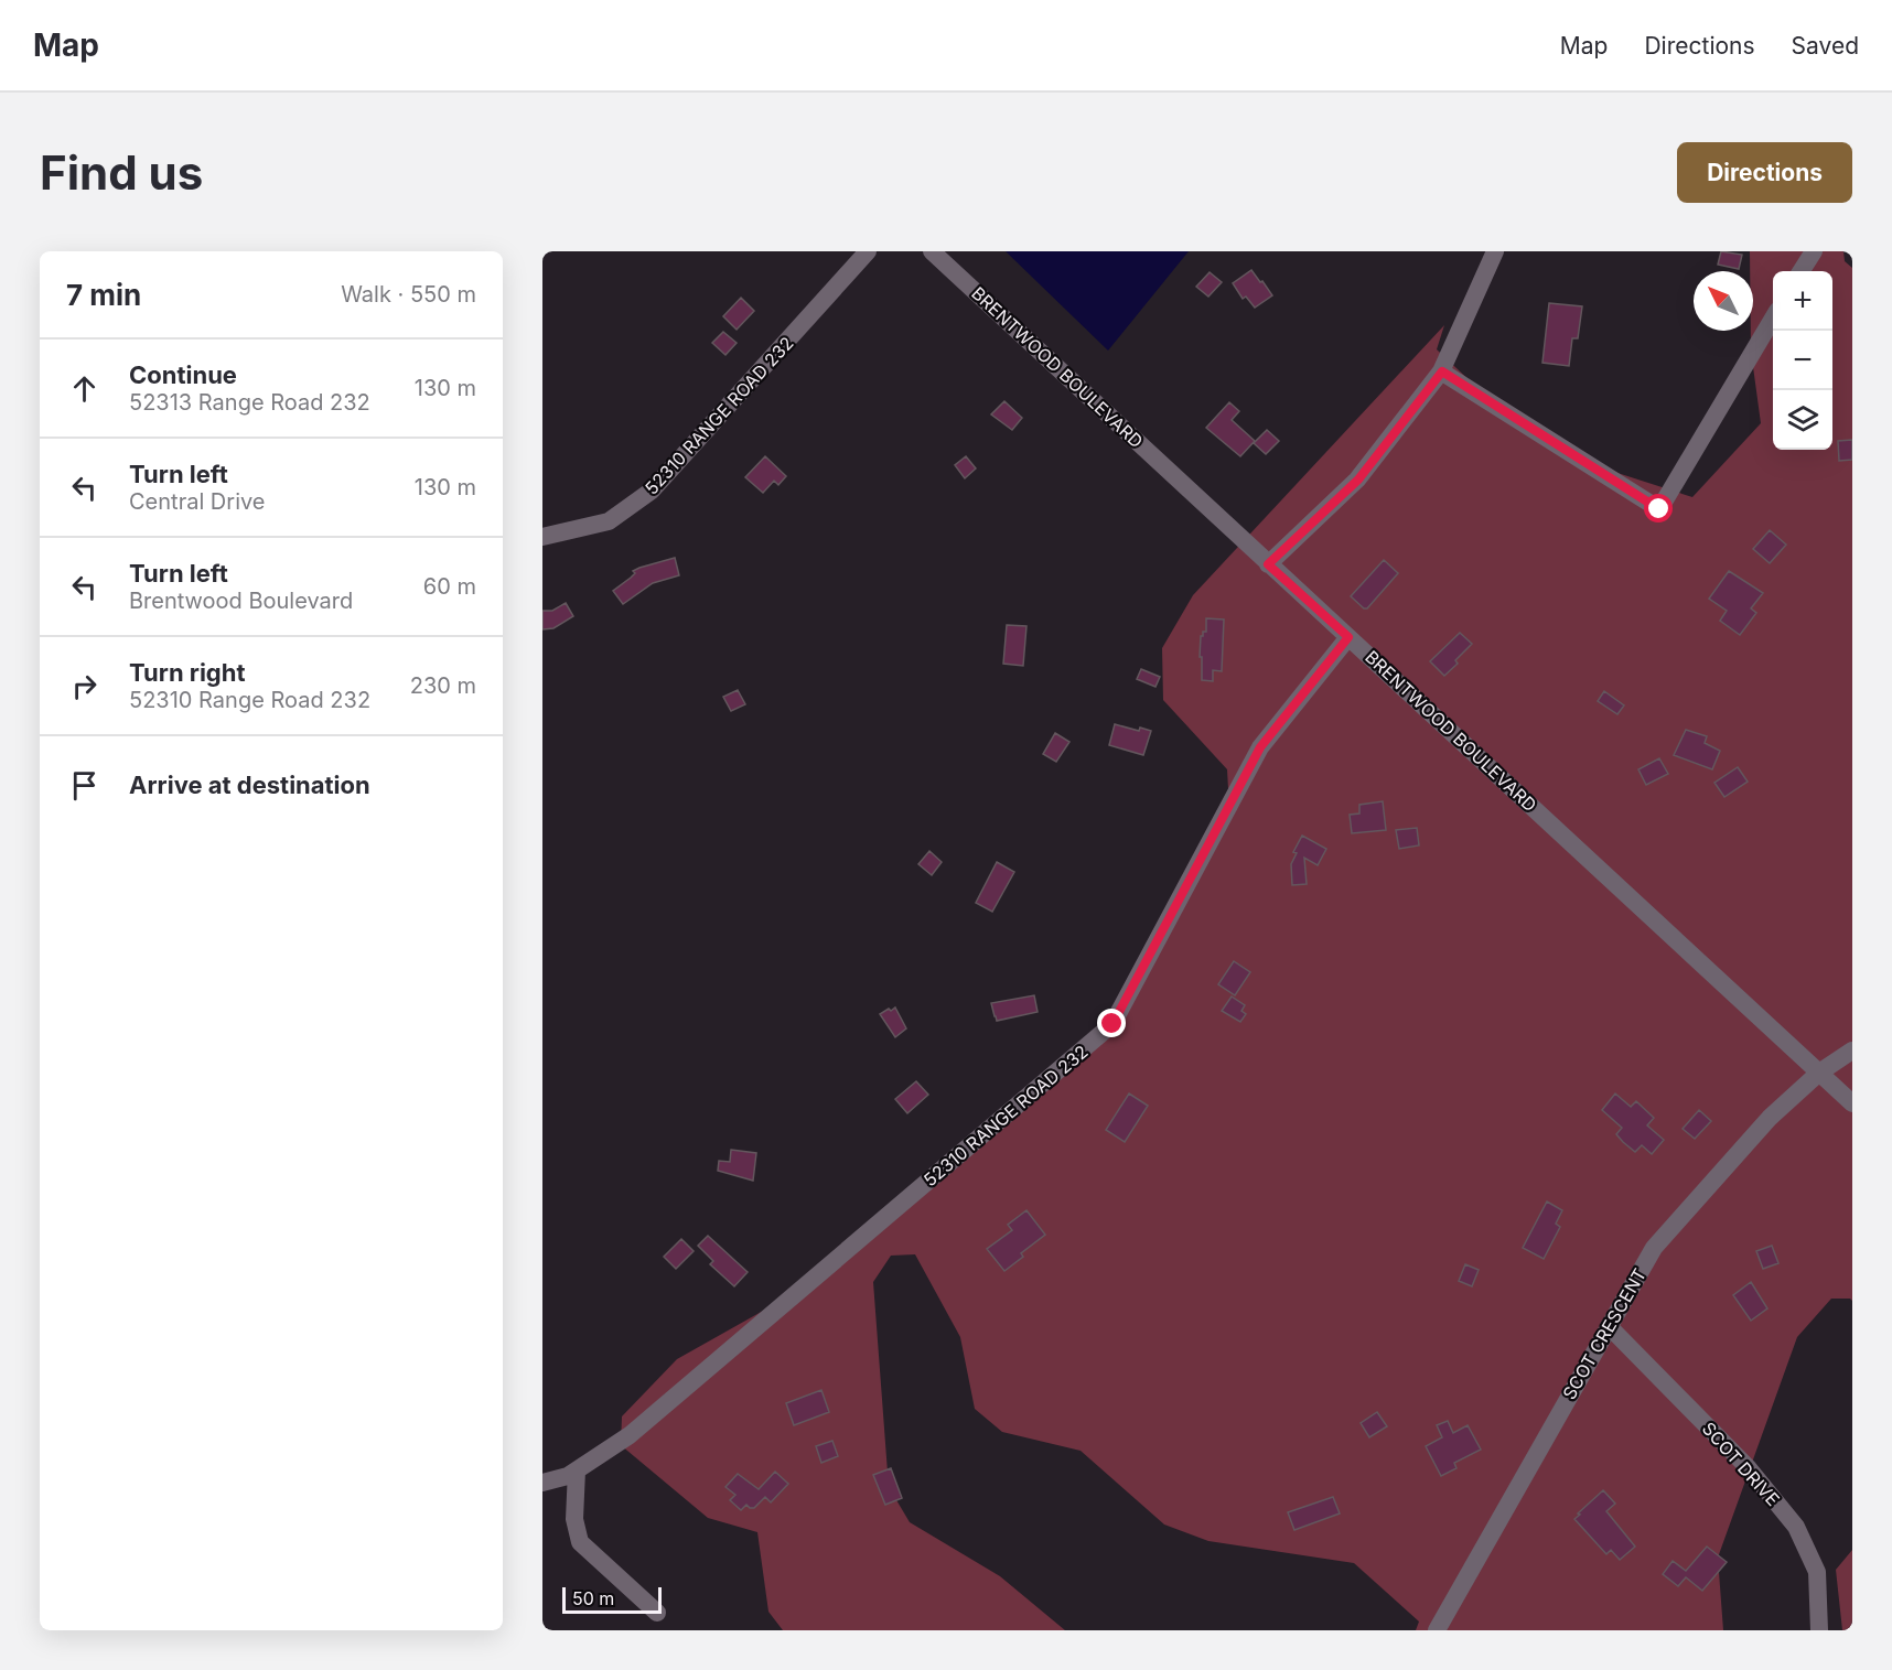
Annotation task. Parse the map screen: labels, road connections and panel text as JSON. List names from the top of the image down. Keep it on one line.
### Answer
{"streets":{"street":["BRENTWOOD BOULEVARD","52310 RANGE ROAD 232","SCOT CRESCENT","SCOT DRIVE"]},"crossings":[["BRENTWOOD BOULEVARD","52310 RANGE ROAD 232"],["BRENTWOOD BOULEVARD","SCOT CRESCENT"],["SCOT CRESCENT","SCOT DRIVE"]],"scale_bar":"50 m","north":"top left","page":{"header":"Map","nav":["Map","Directions","Saved"],"buttons":"Directions","title":"Find us","heading":["7 min","Walk · 550 m"],"map_buttons":["+","−"],"list":[["Continue","52313 Range Road 232","130 m"],["Turn left","Central Drive","130 m"],["Turn left","Brentwood Boulevard","60 m"],["Turn right","52310 Range Road 232","230 m"],"Arrive at destination"],"scale":"50 m"}}
